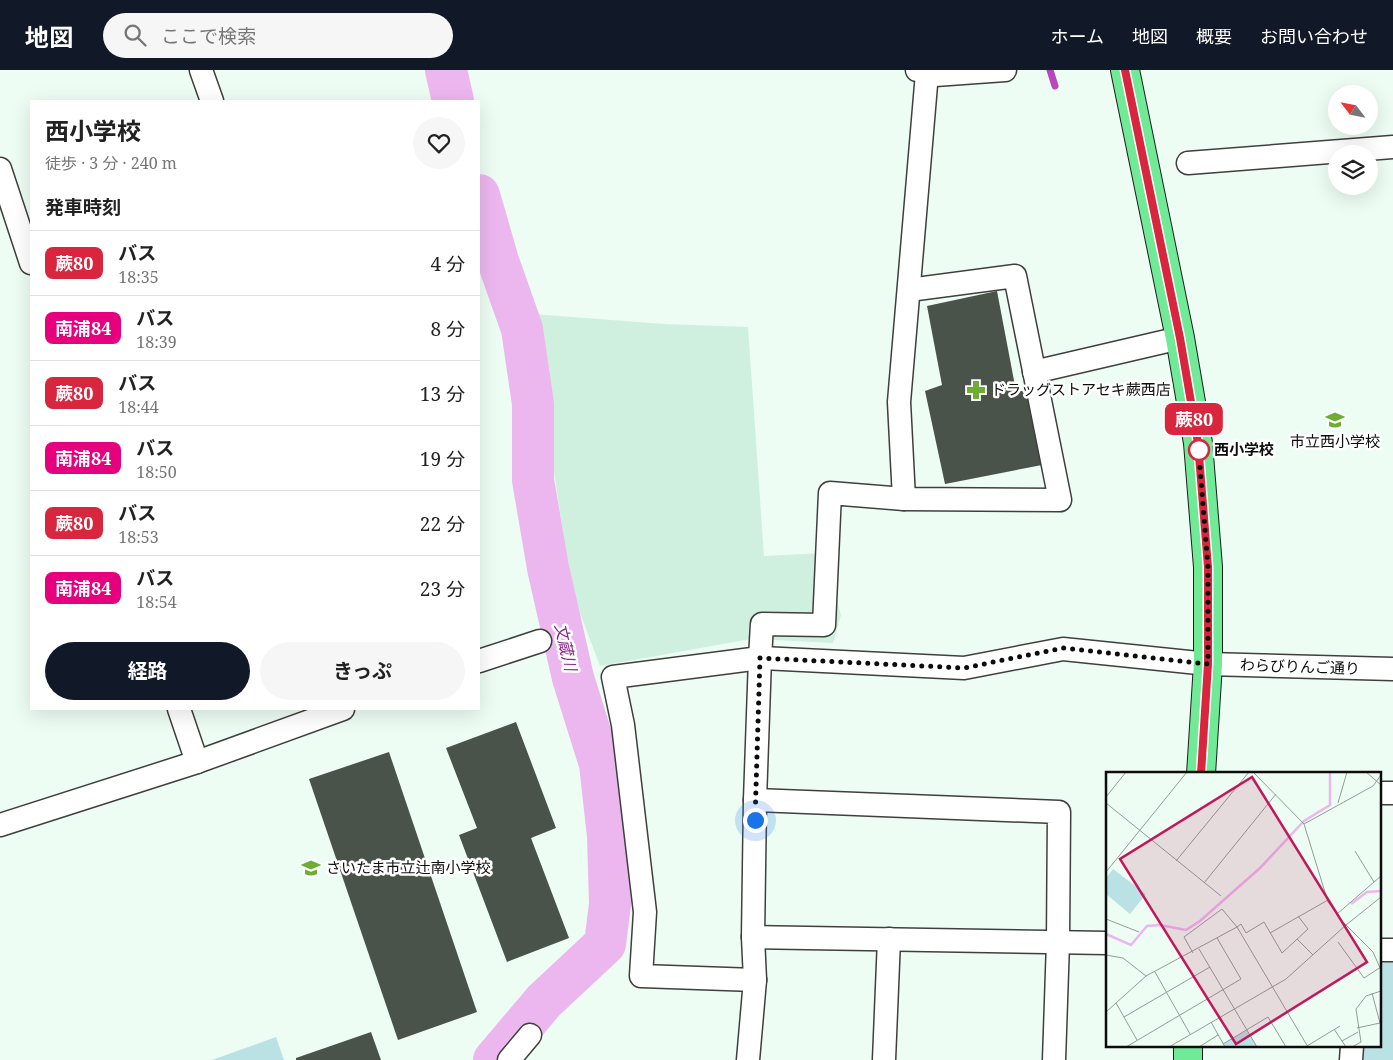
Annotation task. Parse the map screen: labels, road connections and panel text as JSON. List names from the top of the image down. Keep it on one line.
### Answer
{"streets":{"street":["わらびりんご通り"]},"water":["文蔵川"],"places":{"pharmacy":["ドラッグストアセキ蕨西店"],"school or university":["市立西小学校","さいたま市立辻南小学校"],"other":["西小学校"]},"lines":["bus line 蕨80"],"north":"top left","page":{"header":"地図","search":"ここで検索","nav":["ホーム","地図","概要","お問い合わせ"],"on_map":"蕨80","heading":[["西小学校","徒歩 · 3 分 · 240 m"],"発車時刻"],"list":[{"mark":"蕨80","name":"バス","note":"18:35","value":"4 分"},{"mark":"南浦84","name":"バス","note":"18:39","value":"8 分"},{"mark":"蕨80","name":"バス","note":"18:44","value":"13 分"},{"mark":"南浦84","name":"バス","note":"18:50","value":"19 分"},{"mark":"蕨80","name":"バス","note":"18:53","value":"22 分"},{"mark":"南浦84","name":"バス","note":"18:54","value":"23 分"}],"buttons":["経路","きっぷ"]}}
